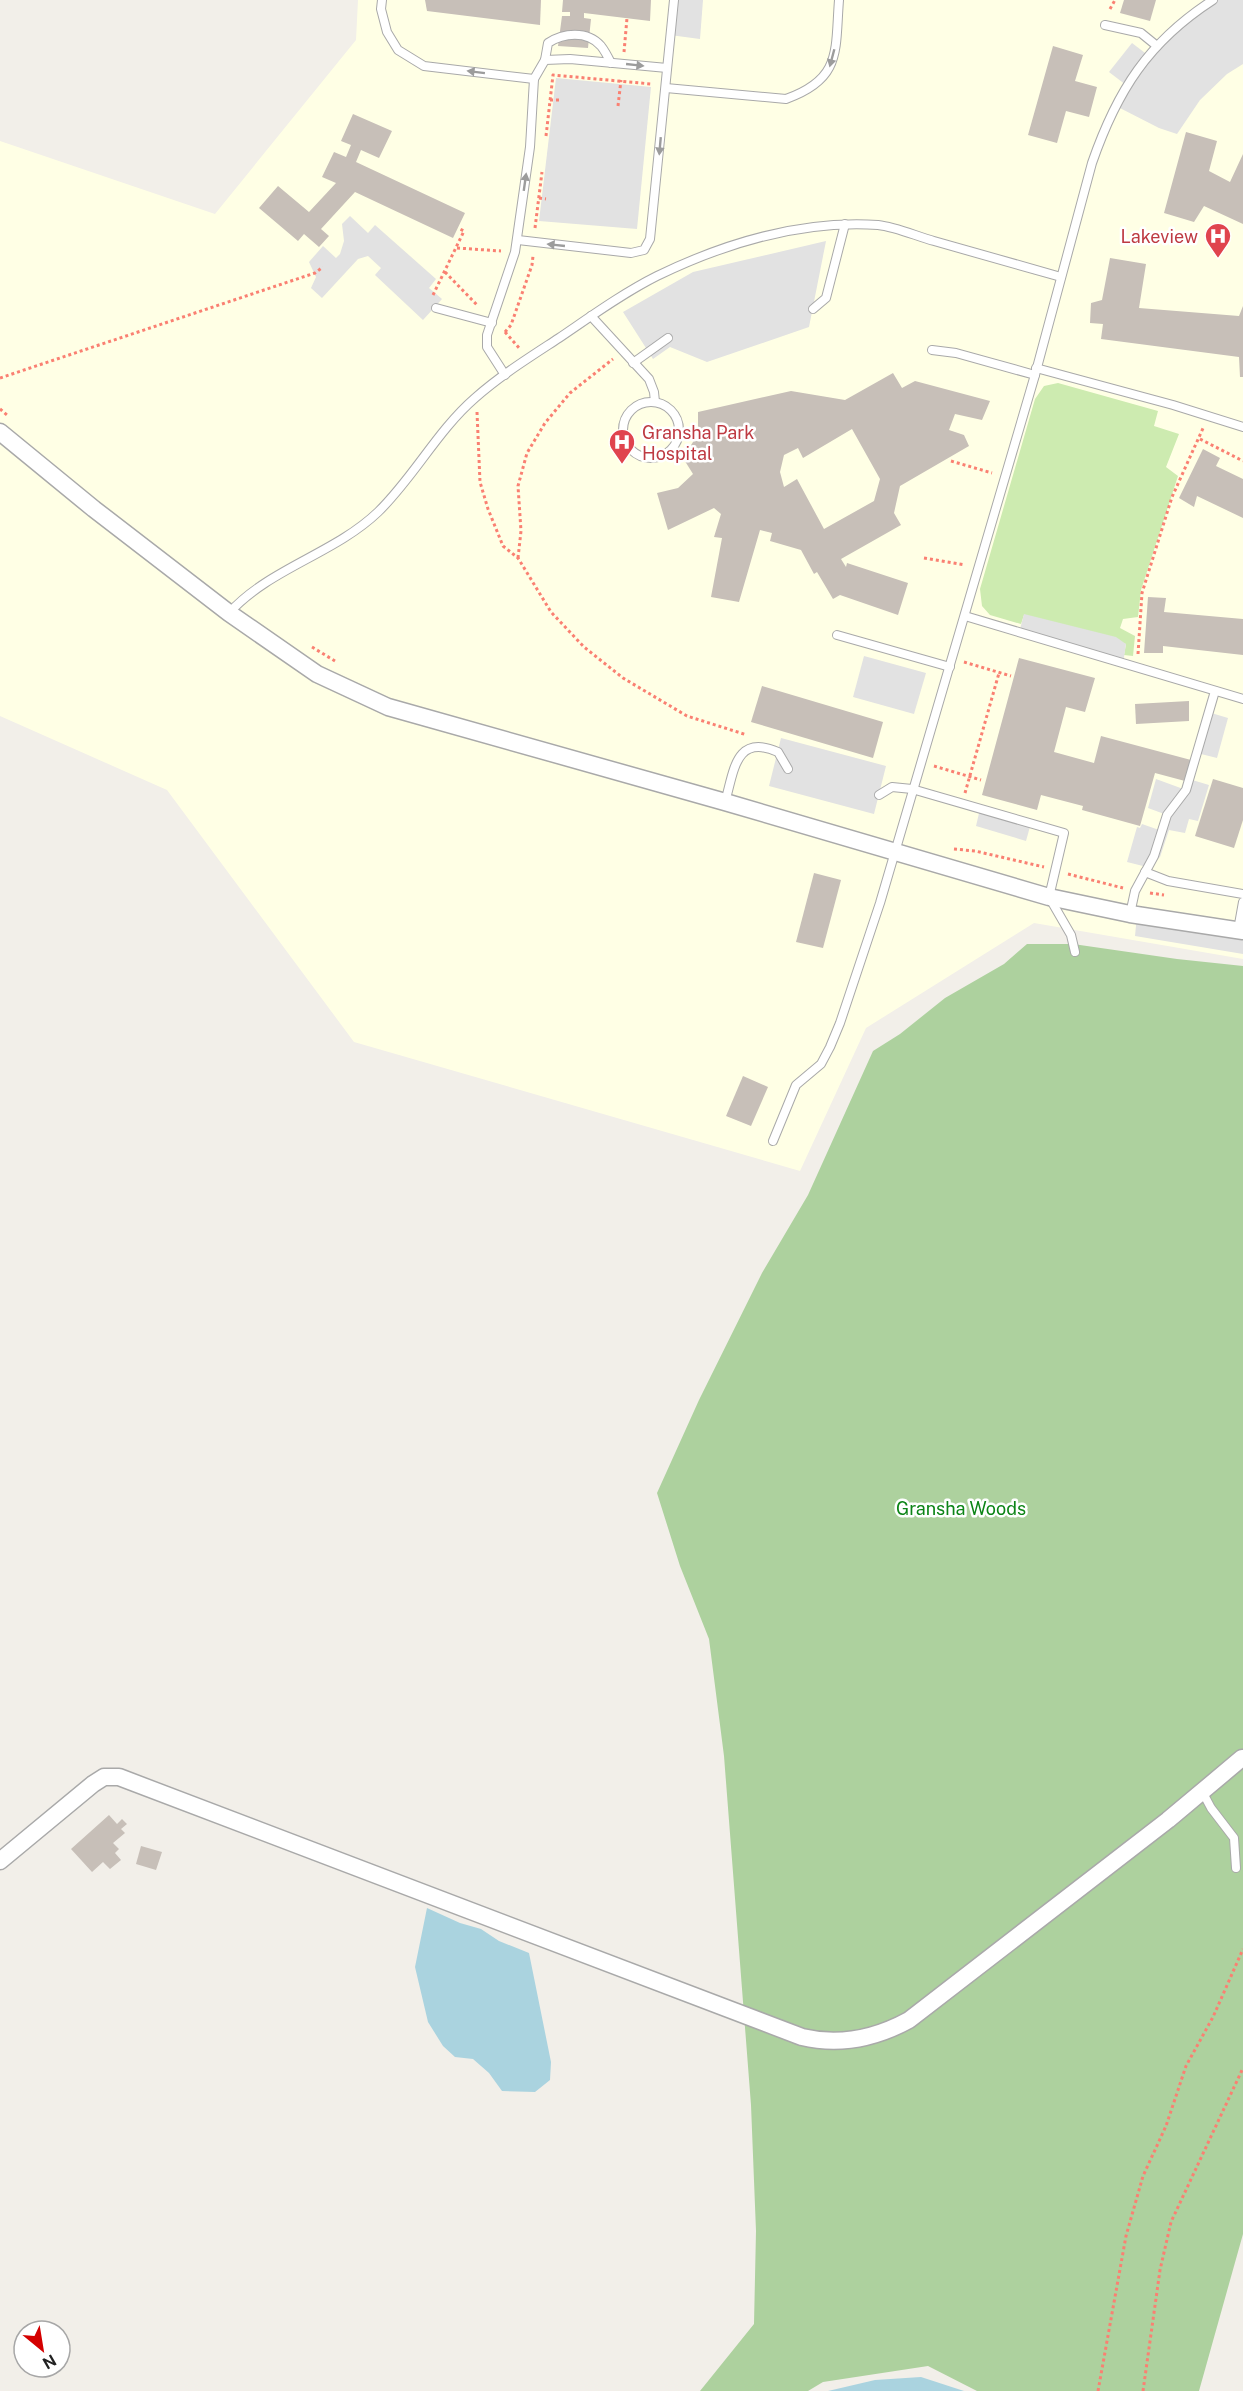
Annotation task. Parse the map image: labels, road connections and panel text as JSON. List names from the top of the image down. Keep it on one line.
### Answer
{"parks":["Gransha Woods"],"places":{"hospital":["Lakeview","Gransha Park Hospital"]},"north":"bottom right"}
